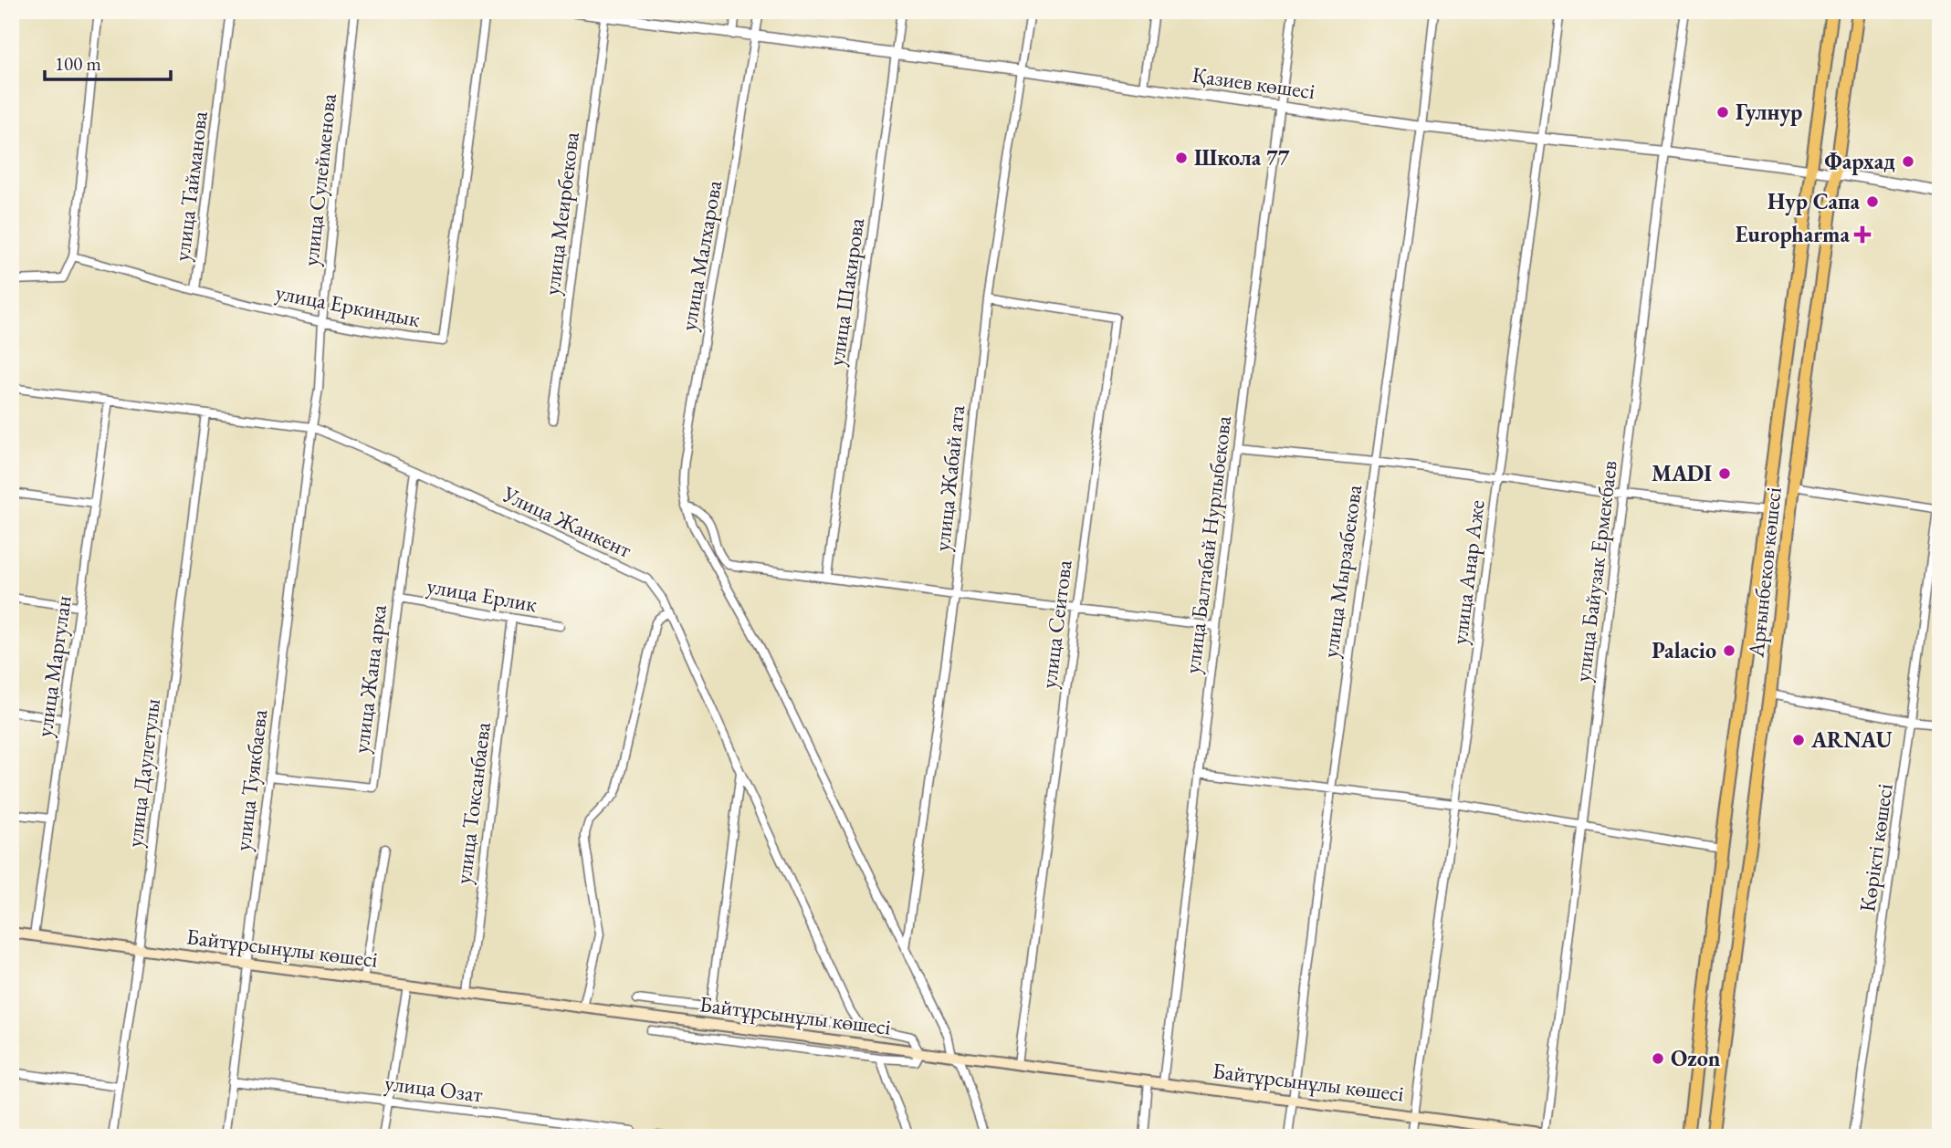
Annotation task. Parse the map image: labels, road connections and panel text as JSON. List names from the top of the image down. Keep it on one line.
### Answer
{"streets":{"main road":["Арғынбеков көшесі","Байтұрсынұлы көшесі"],"street":["Қазиев көшесі","улица Сулейменова","улица Тайманова","улица Меирбекова","улица Малхарова","улица Шакирова","улица Еркиндык","улица Жабай ата","Улица Жанкент","улица Балтабай Нурлыбекова","улица Мырзабекова","улица Байузак Ермекбаев","улица Анар Аже","улица Ерлик","улица Сеитова","улица Маргулан","улица Жана арка","улица Даулетулы","улица Туякбаева","улица Токсанбаева","Көрікті көшесі","улица Озат"]},"crossings":[["Қазиев көшесі","улица Меирбекова"],["Қазиев көшесі","улица Малхарова"],["Қазиев көшесі","улица Шакирова"],["Қазиев көшесі","улица Жабай ата"],["Қазиев көшесі","улица Балтабай Нурлыбекова"],["Қазиев көшесі","улица Мырзабекова"],["Қазиев көшесі","улица Байузак Ермекбаев"],["Қазиев көшесі","улица Анар Аже"],["Қазиев көшесі","Арғынбеков көшесі"],["улица Сулейменова","улица Еркиндык"],["улица Сулейменова","Улица Жанкент"],["улица Сулейменова","улица Туякбаева"],["улица Тайманова","улица Еркиндык"],["улица Малхарова","улица Жабай ата"],["улица Малхарова","Байтұрсынұлы көшесі"],["улица Жабай ата","улица Сеитова"],["Улица Жанкент","улица Маргулан"],["Улица Жанкент","улица Жана арка"],["Улица Жанкент","улица Даулетулы"],["Улица Жанкент","улица Туякбаева"],["улица Балтабай Нурлыбекова","Байтұрсынұлы көшесі"],["улица Мырзабекова","Байтұрсынұлы көшесі"],["улица Байузак Ермекбаев","Байтұрсынұлы көшесі"],["улица Анар Аже","Байтұрсынұлы көшесі"],["улица Ерлик","улица Жана арка"],["улица Ерлик","улица Токсанбаева"],["улица Сеитова","Байтұрсынұлы көшесі"],["улица Маргулан","Байтұрсынұлы көшесі"],["улица Жана арка","улица Туякбаева"],["улица Даулетулы","Байтұрсынұлы көшесі"],["улица Туякбаева","Байтұрсынұлы көшесі"],["улица Туякбаева","улица Озат"],["улица Токсанбаева","Байтұрсынұлы көшесі"]],"places":{"other":["Гулнур","Школа 77","Фархад","Нур Сапа","MADI","Palacio","ARNAU","Ozon"],"health":["Europharma"]},"scale_bar":"100 m"}
